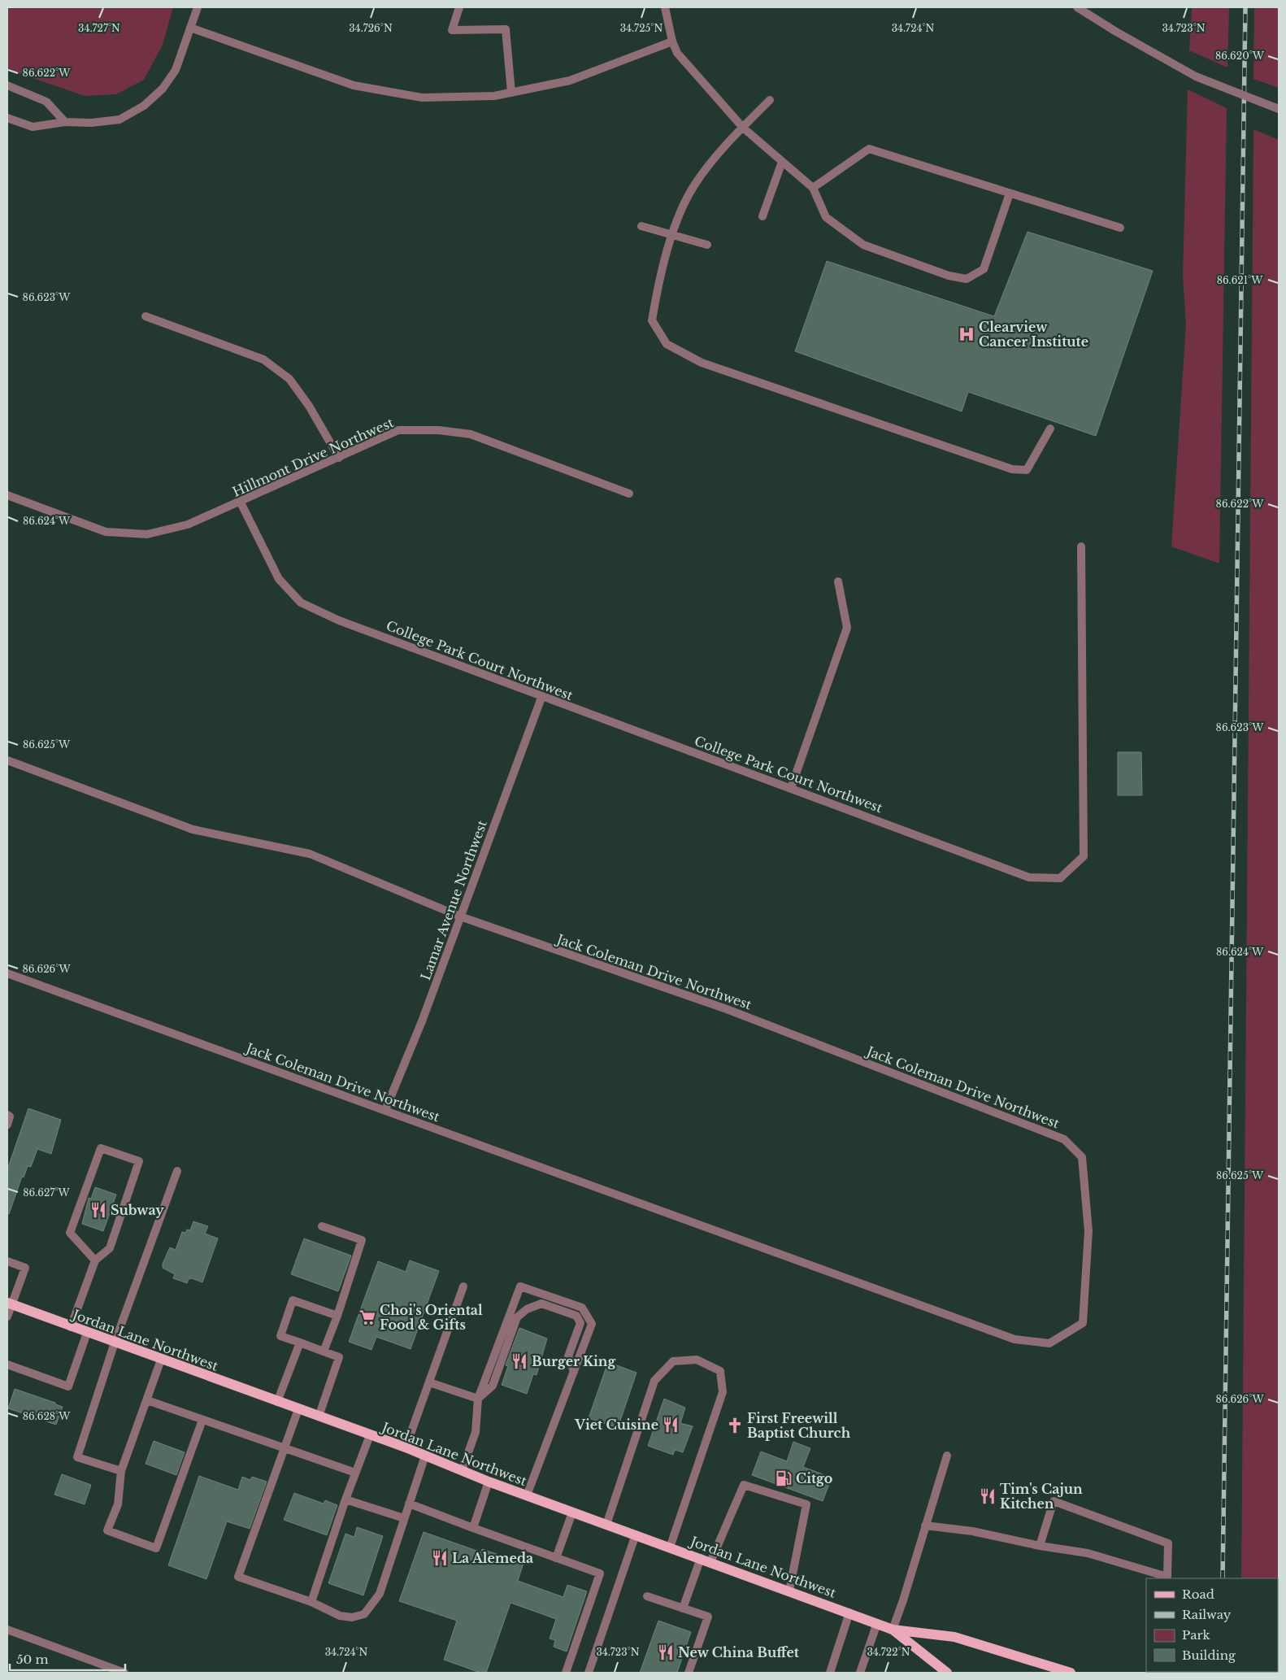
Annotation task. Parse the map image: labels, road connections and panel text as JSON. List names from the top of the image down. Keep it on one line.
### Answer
{"streets":{"main road":["Jordan Lane Northwest"],"street":["Hillmont Drive Northwest","College Park Court Northwest","Lamar Avenue Northwest","Jack Coleman Drive Northwest"]},"crossings":[["Hillmont Drive Northwest","College Park Court Northwest"],["College Park Court Northwest","Lamar Avenue Northwest"],["Lamar Avenue Northwest","Jack Coleman Drive Northwest"]],"places":{"hospital":["Clearview Cancer Institute"],"restaurant":["Subway","Burger King","Viet Cuisine","Tim's Cajun Kitchen","La Alemeda","New China Buffet"],"supermarket":["Choi's Oriental Food & Gifts"],"church":["First Freewill Baptist Church"],"fuel station":["Citgo"]},"legend":["Road","Railway","Park","Building"],"scale_bar":"50 m","coordinates":["34.727°N","34.726°N","34.725°N","34.724°N","34.723°N","86.620°W","86.622°W","86.621°W","86.623°W","86.624°W","86.625°W","86.626°W","86.627°W","86.628°W","34.722°N"]}
